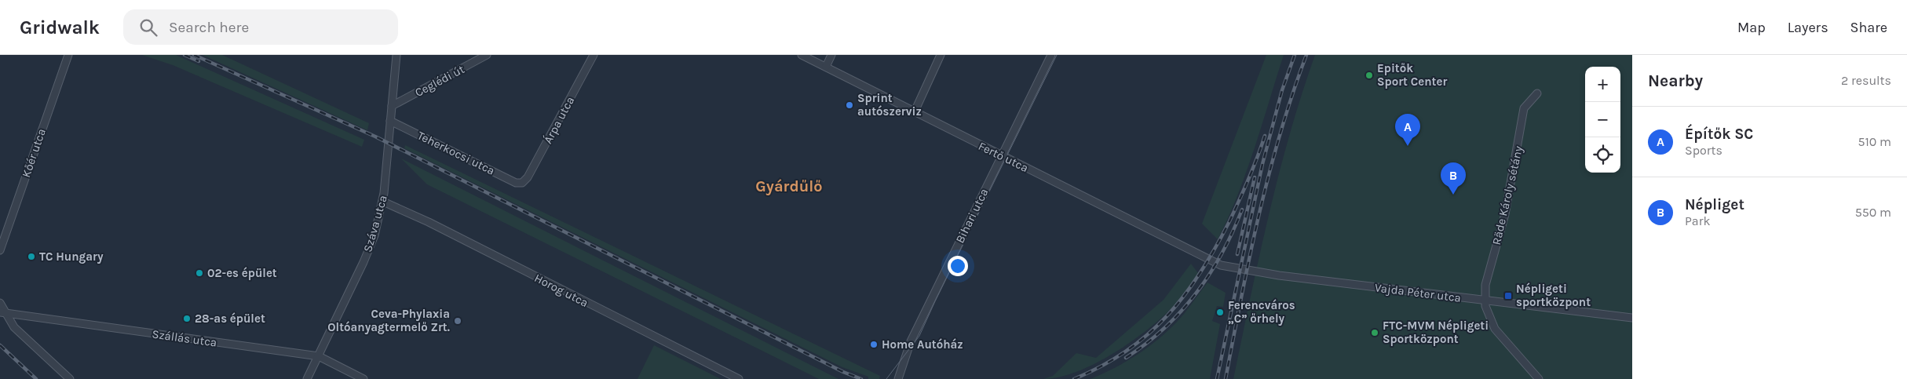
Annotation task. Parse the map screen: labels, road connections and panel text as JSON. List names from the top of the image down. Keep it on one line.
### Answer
{"streets":{"street":["Ceglédi út","Árpa utca","Kőér utca","Teherkocsi utca","Fertő utca","Räde Károly sétány","Bihari utca","Száva utca","Horog utca","Vajda Péter utca","Szállás utca"]},"crossings":[["Ceglédi út","Száva utca"],["Árpa utca","Teherkocsi utca"],["Teherkocsi utca","Száva utca"],["Fertő utca","Bihari utca"],["Fertő utca","Vajda Péter utca"],["Räde Károly sétány","Vajda Péter utca"],["Száva utca","Horog utca"],["Száva utca","Szállás utca"]],"districts":["Gyárdűlő"],"places":{"other":["Epitők Sport Center","Sprint autószerviz","TC Hungary","02-es épület","Ferencváros „C” őrhely","28-as épület","Ceva-Phylaxia Oltóanyagtermelő Zrt.","FTC-MVM Népligeti Sportközpont","Home Autóház"],"transit":["Népligeti sportközpont"]},"page":{"header":"Gridwalk","search":"Search here","nav":["Map","Layers","Share"],"heading":["Nearby","2 results"],"map_buttons":["+","−"],"list":[{"mark":"A","name":"Építők SC","note":"Sports","value":"510 m"},{"mark":"B","name":"Népliget","note":"Park","value":"550 m"}],"pins":["A","B"]}}
